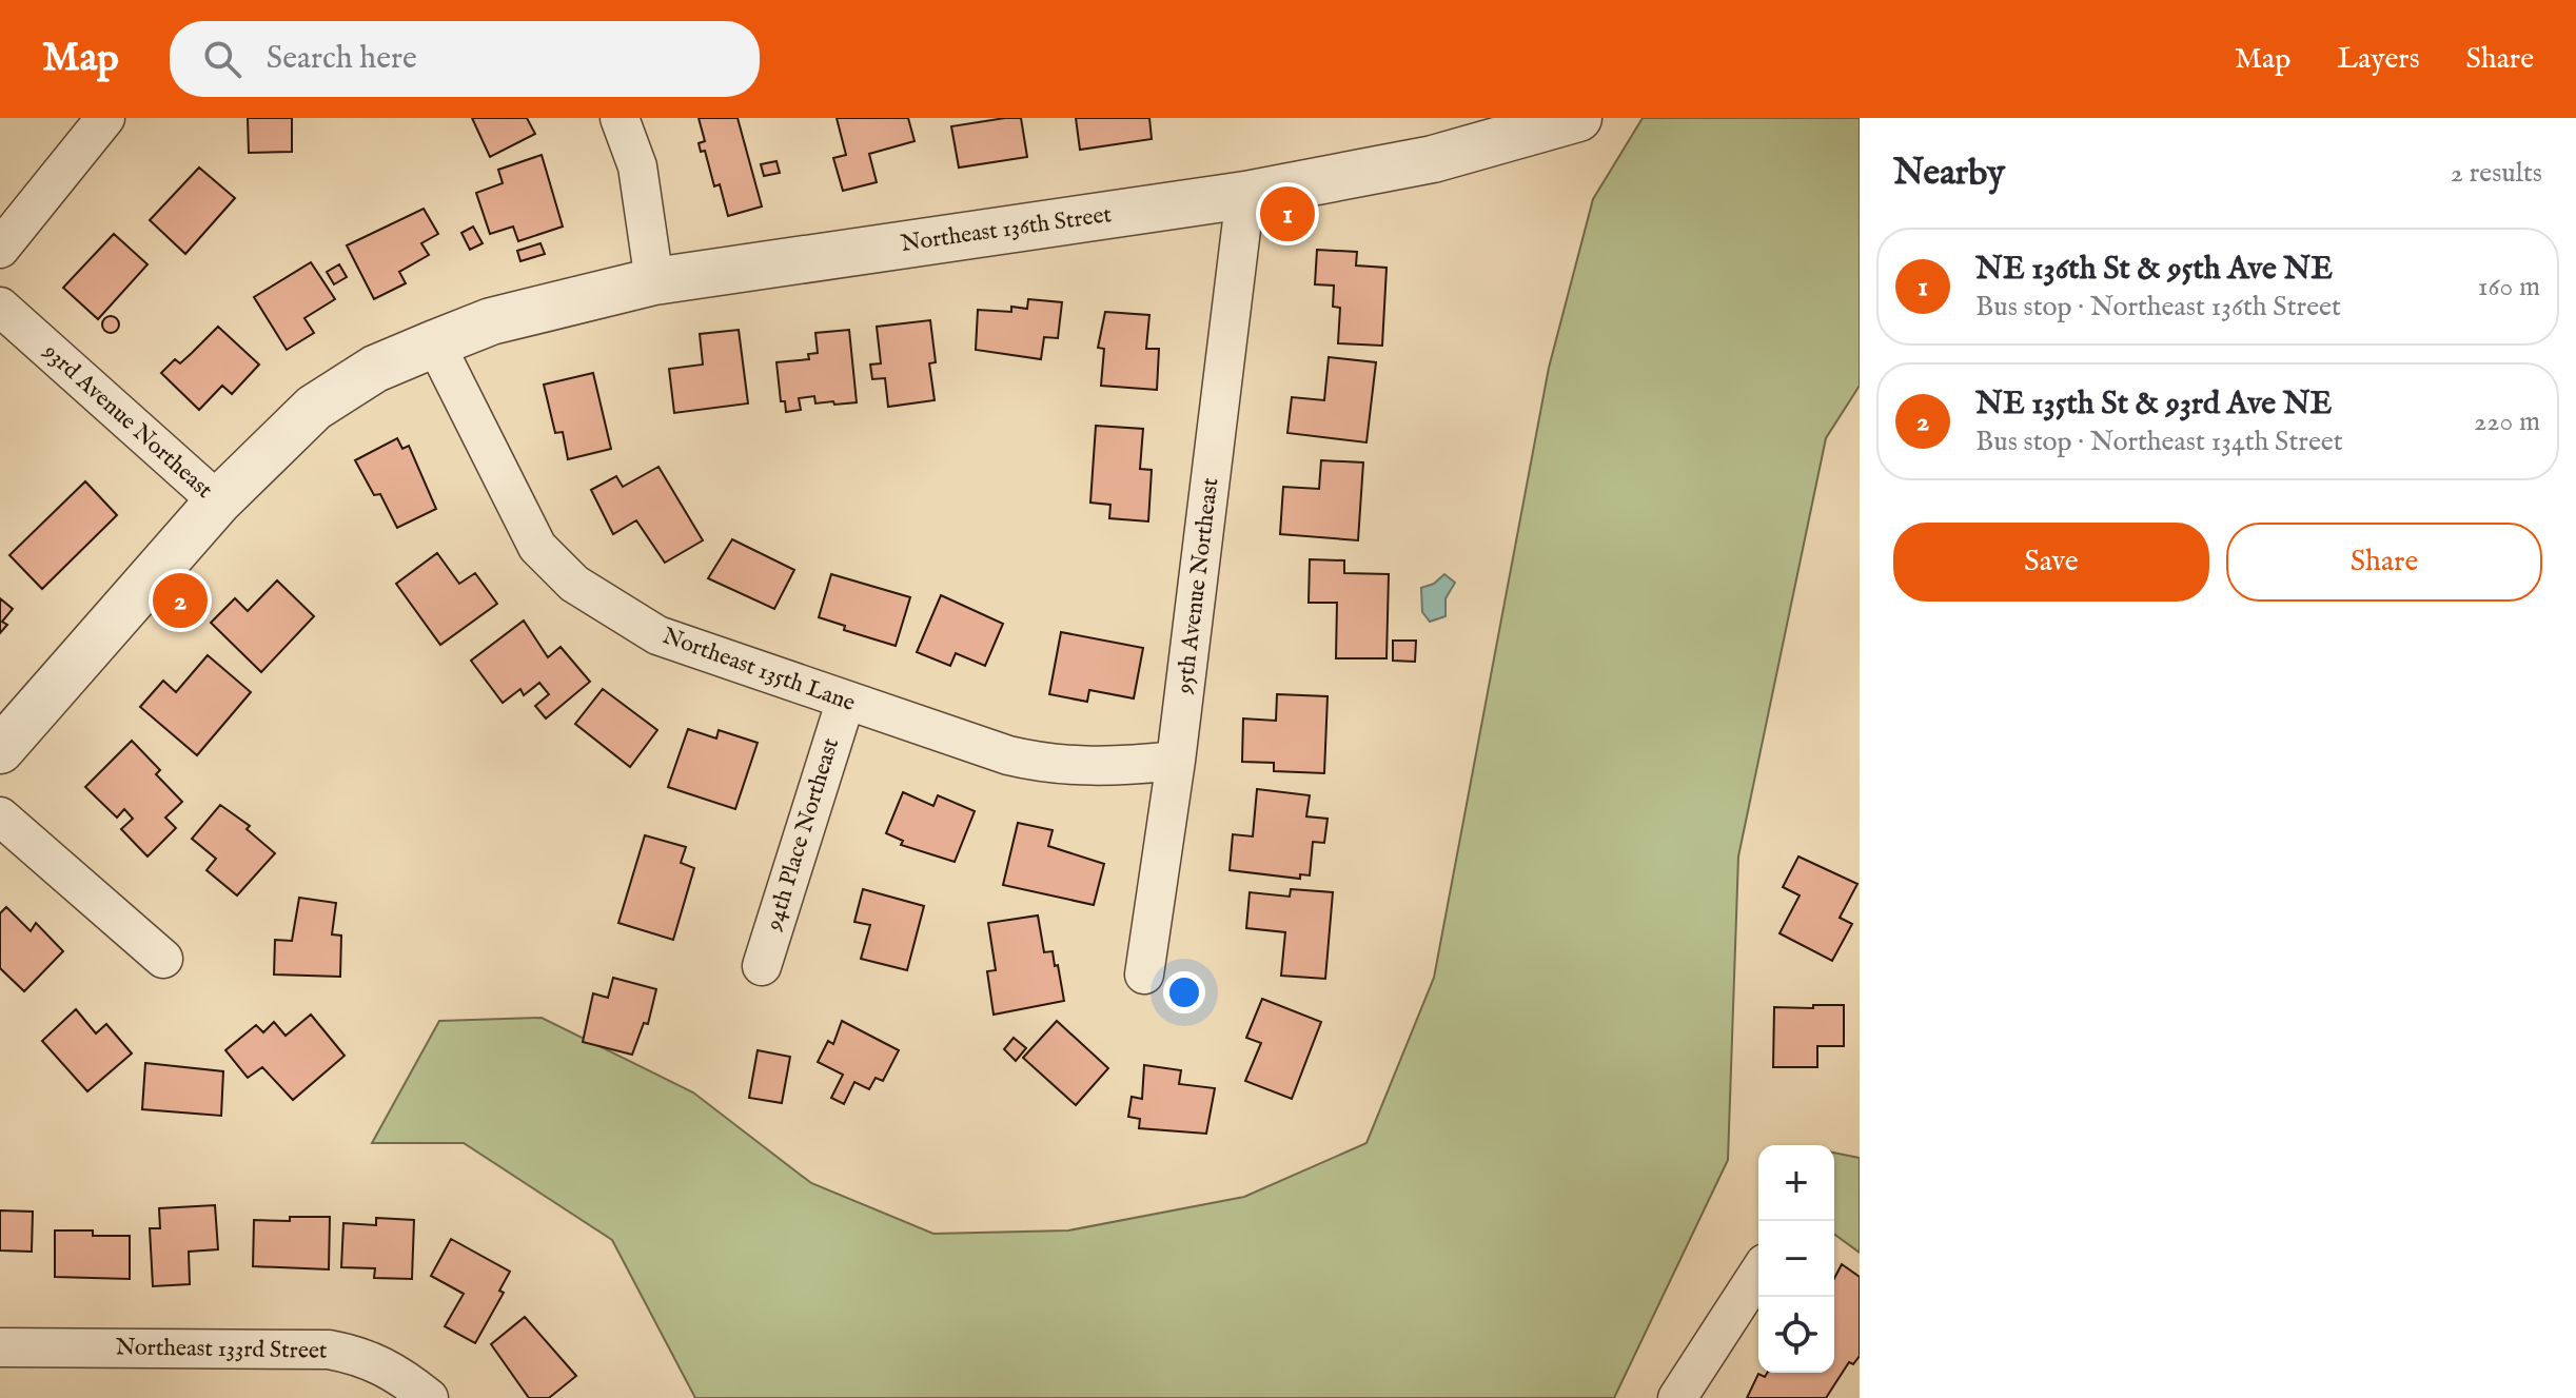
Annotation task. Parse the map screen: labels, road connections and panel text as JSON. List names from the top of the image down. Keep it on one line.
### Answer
{"streets":{"street":["Northeast 136th Street","93rd Avenue Northeast","95th Avenue Northeast","Northeast 135th Lane","94th Place Northeast","Northeast 133rd Street"]},"crossings":[["Northeast 136th Street","93rd Avenue Northeast"],["Northeast 136th Street","95th Avenue Northeast"],["Northeast 136th Street","Northeast 135th Lane"],["95th Avenue Northeast","Northeast 135th Lane"],["Northeast 135th Lane","94th Place Northeast"]],"page":{"header":"Map","search":"Search here","nav":["Map","Layers","Share"],"heading":["Nearby","2 results"],"pins":["1","2"],"list":[{"mark":"1","name":"NE 136th St & 95th Ave NE","note":"Bus stop · Northeast 136th Street","value":"160 m"},{"mark":"2","name":"NE 135th St & 93rd Ave NE","note":"Bus stop · Northeast 134th Street","value":"220 m"}],"buttons":["Save","Share"],"map_buttons":["+","−"]}}
